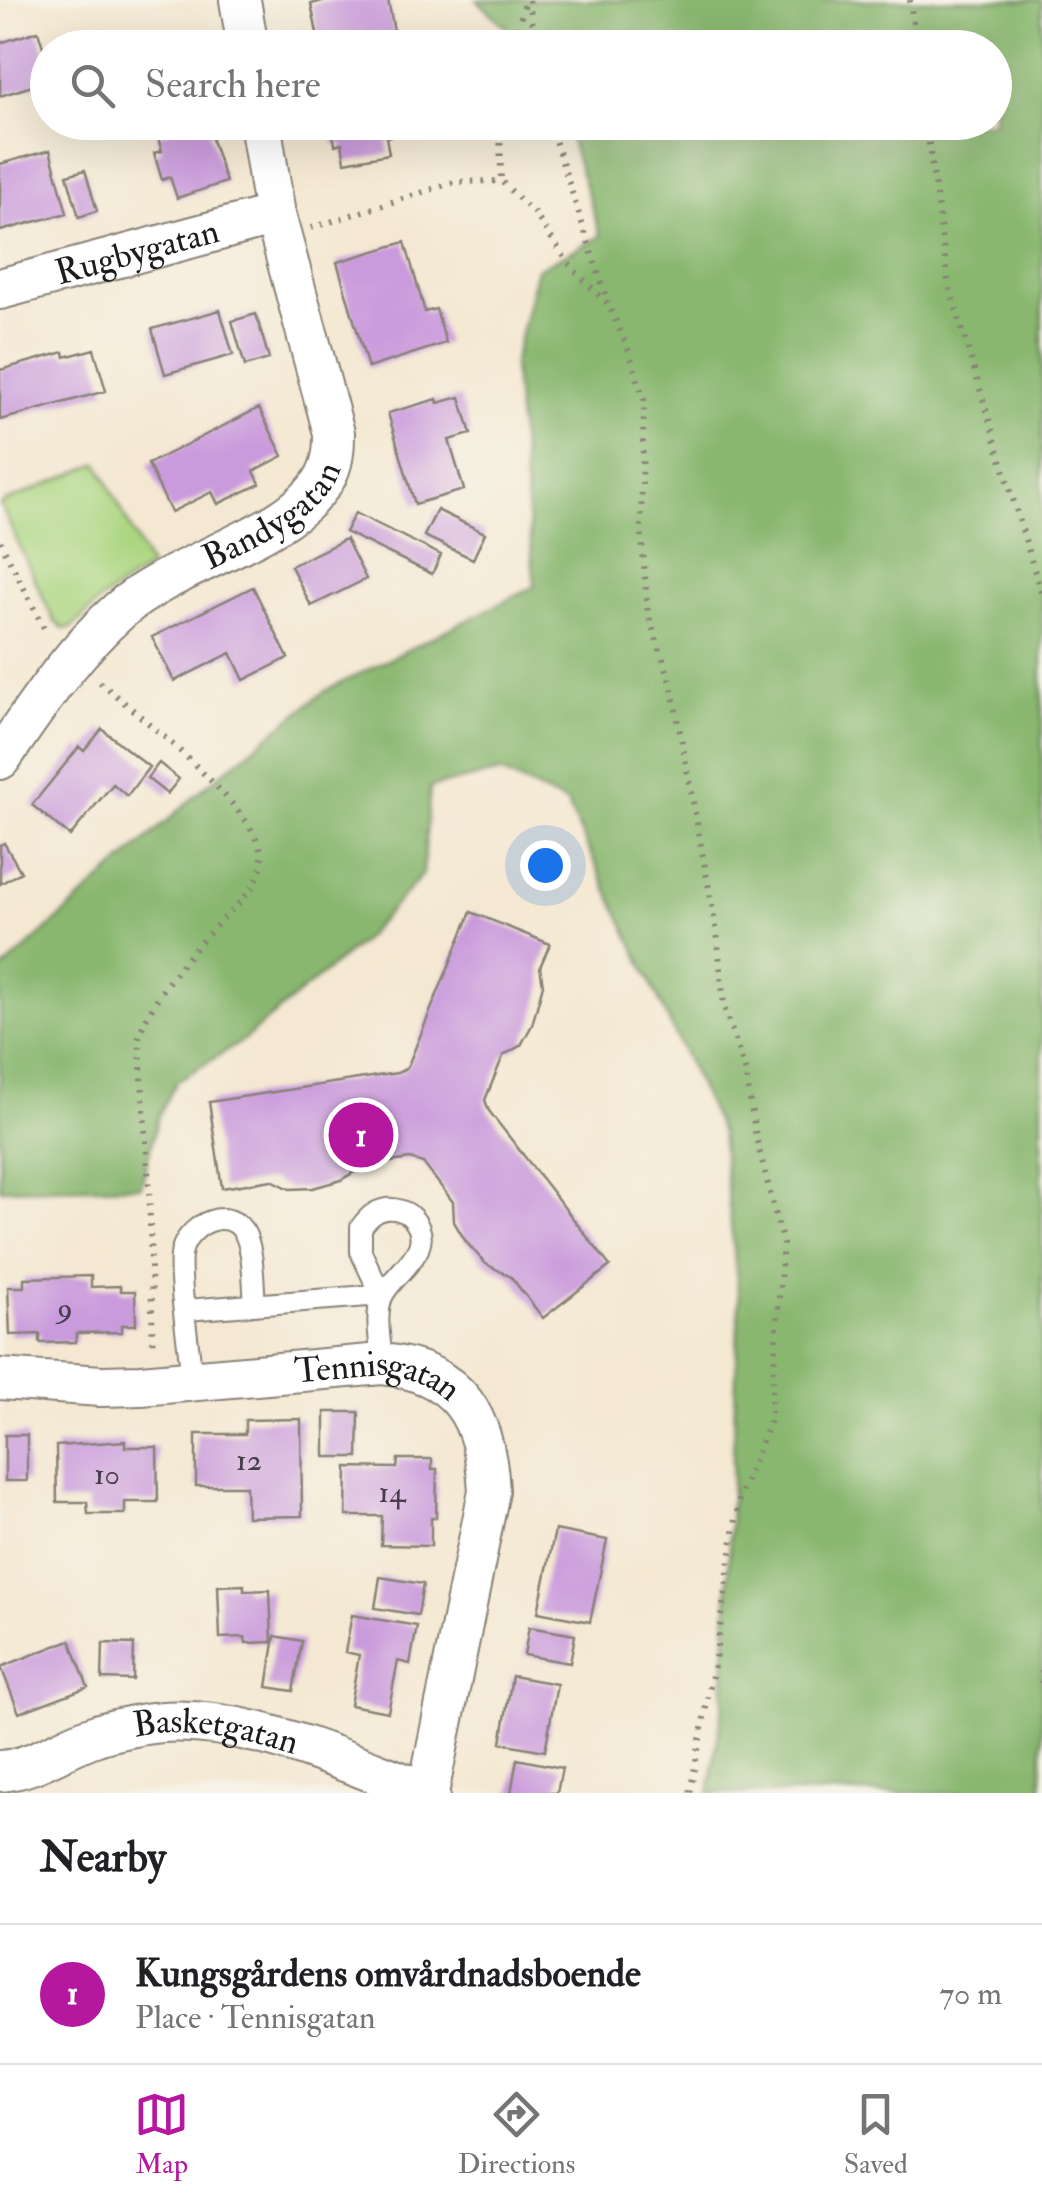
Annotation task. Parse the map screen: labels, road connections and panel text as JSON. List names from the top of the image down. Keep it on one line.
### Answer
{"streets":{"street":["Rugbygatan","Bandygatan","Tennisgatan","Basketgatan"]},"crossings":[["Rugbygatan","Bandygatan"],["Tennisgatan","Basketgatan"]],"house_numbers":["9","12","10","14"],"page":{"search":"Search here","pins":"1","heading":"Nearby","list":[{"mark":"1","name":"Kungsgårdens omvårdnadsboende","note":"Place · Tennisgatan","value":"70 m"}],"nav":["Map","Directions","Saved"]}}
